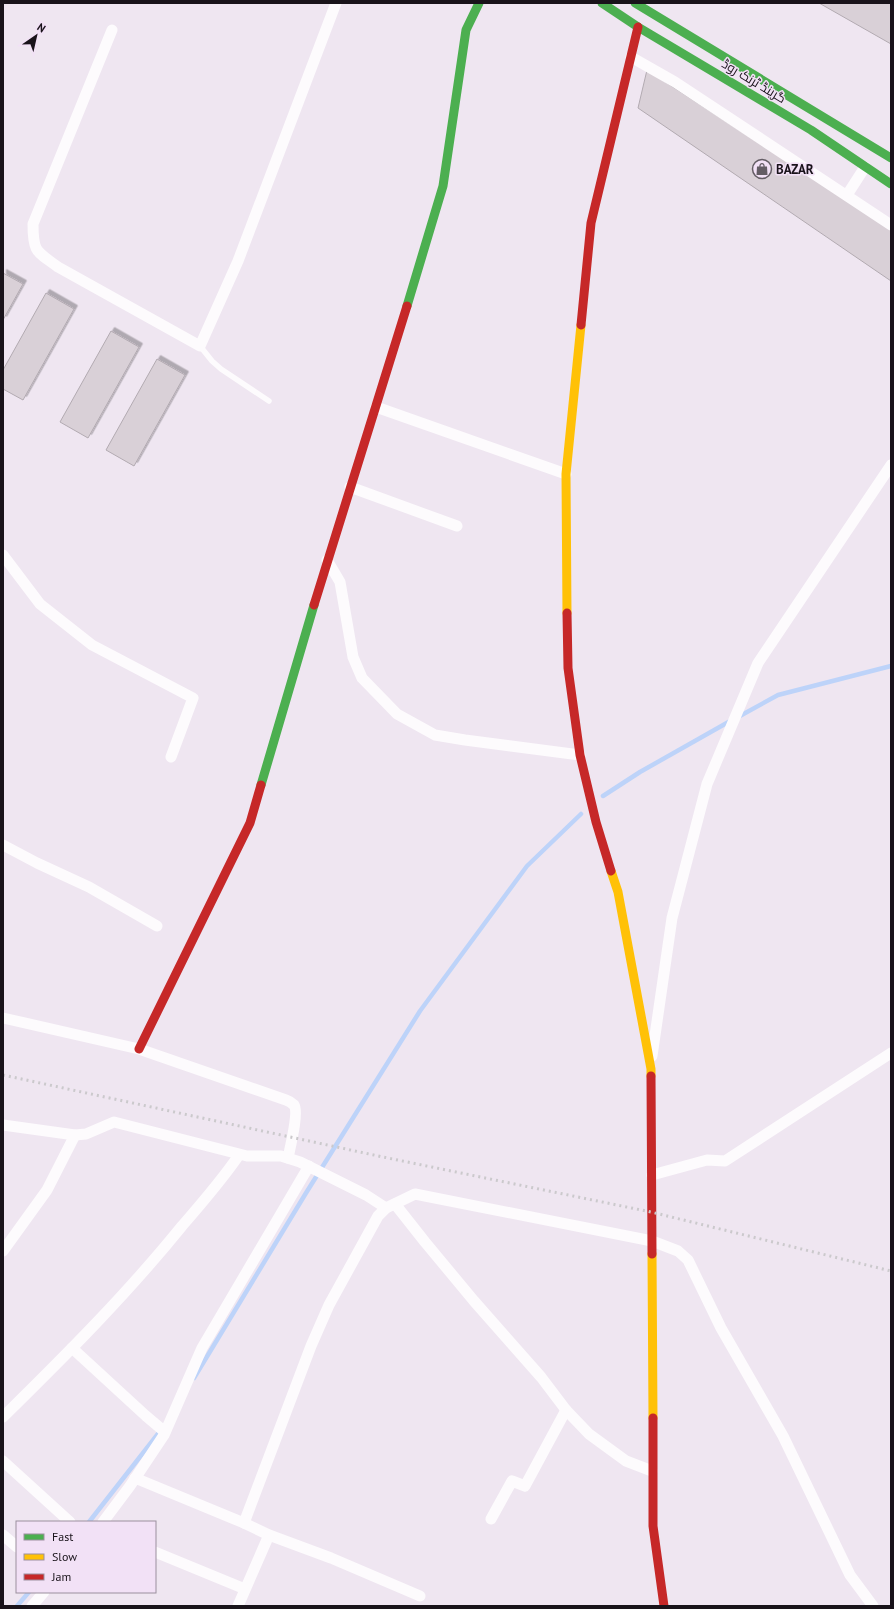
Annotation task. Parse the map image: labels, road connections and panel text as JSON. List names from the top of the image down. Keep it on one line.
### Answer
{"streets":{"main road":["گرینڈ ٹرنک روڈ"]},"places":{"shop":["BAZAR"]},"legend":["Fast","Slow","Jam"],"north":"top right"}
